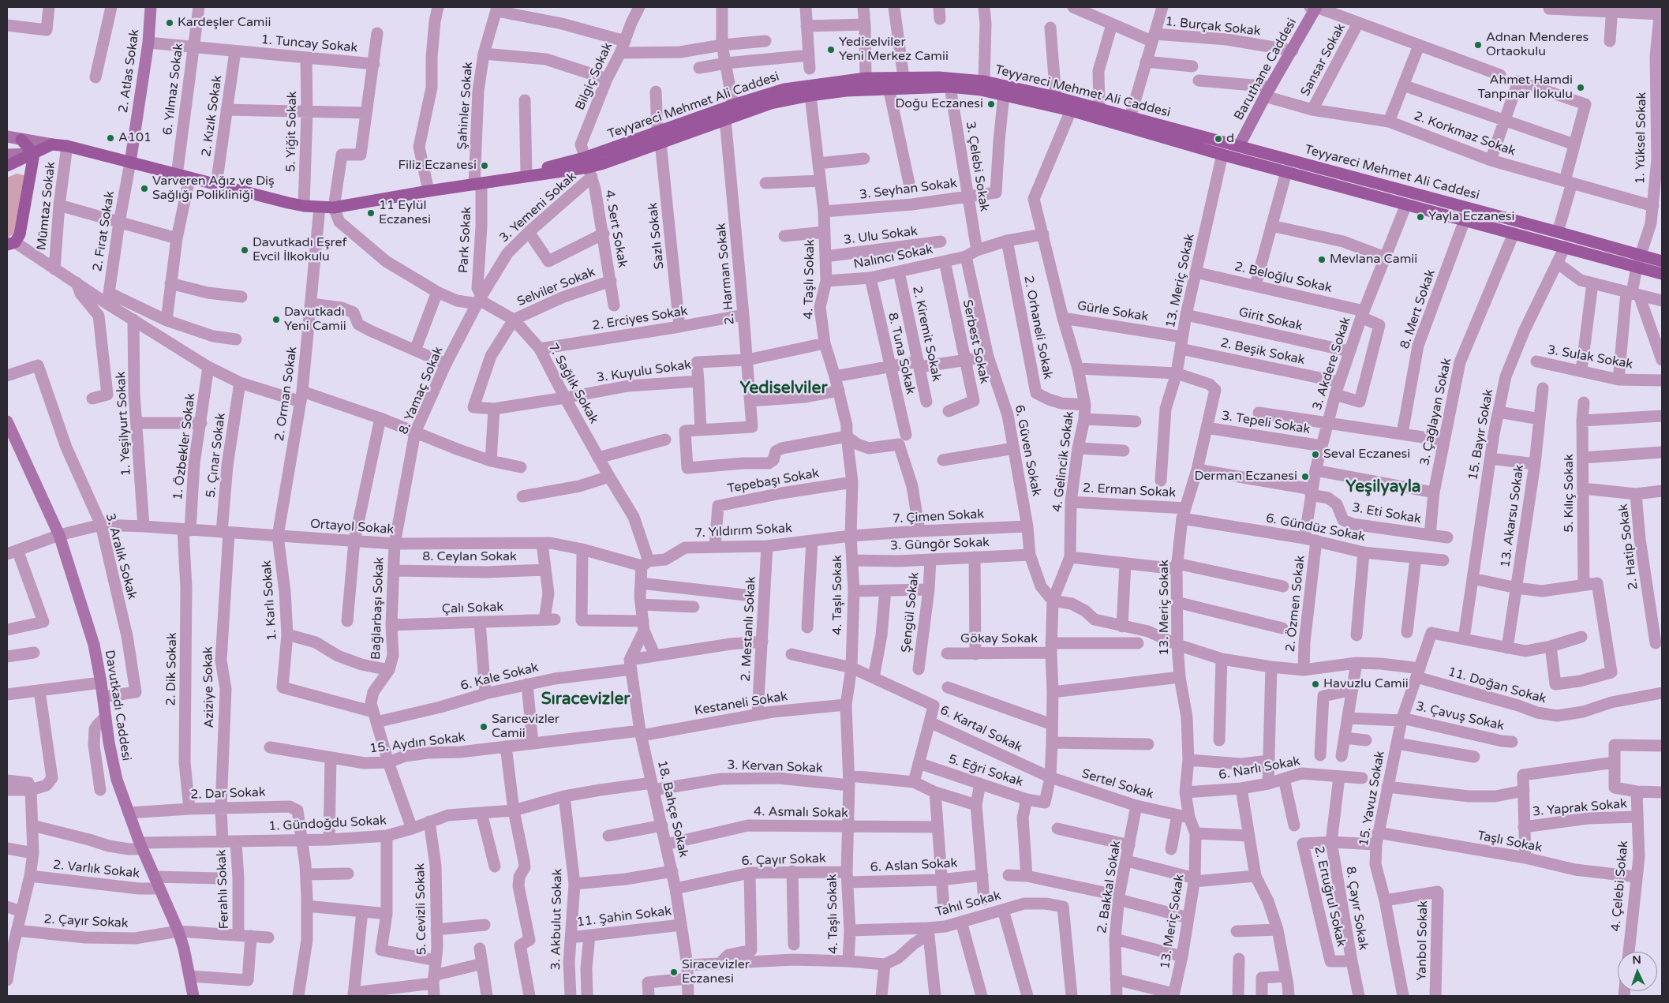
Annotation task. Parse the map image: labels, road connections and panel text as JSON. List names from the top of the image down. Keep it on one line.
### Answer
{"streets":{"main road":["Baruthane Caddesi","2. Atlas Sokak","Teyyareci Mehmet Ali Caddesi","Davutkadı Caddesi"],"street":["1. Burçak Sokak","1. Tuncay Sokak","Sansar Sokak","Bilgiç Sokak","6. Yılmaz Sokak","Şahinler Sokak","2. Kızık Sokak","5. Yiğit Sokak","2. Korkmaz Sokak","1. Yüksel Sokak","3. Çelebi Sokak","3. Seyhan Sokak","Mümtaz Sokak","3. Yemeni Sokak","4. Sert Sokak","2. Fırat Sokak","Sazlı Sokak","3. Ulu Sokak","Park Sokak","Nalıncı Sokak","2. Harman Sokak","2. Beloğlu Sokak","4. Taşlı Sokak","13. Meriç Sokak","Selviler Sokak","8. Mert Sokak","Gürle Sokak","2. Erciyes Sokak","Girit Sokak","2. Orhaneli Sokak","2. Kiremit Sokak","Serbest Sokak","2. Beşik Sokak","8. Tuna Sokak","3. Sulak Sokak","3. Akdere Sokak","3. Kuyulu Sokak","7. Sağlık Sokak","8. Yamaç Sokak","2. Orman Sokak","3. Çağlayan Sokak","3. Tepeli Sokak","1. Yeşilyurt Sokak","15. Bayır Sokak","1. Özbekler Sokak","6. Güven Sokak","5. Çınar Sokak","4. Gelincik Sokak","Tepebaşı Sokak","2. Erman Sokak","5. Kılıç Sokak","3. Eti Sokak","13. Akarsu Sokak","7. Çimen Sokak","Ortayol Sokak","6. Gündüz Sokak","7. Yıldırım Sokak","3. Güngör Sokak","2. Hatip Sokak","3. Aralık Sokak","8. Ceylan Sokak","1. Karlı Sokak","2. Özmen Sokak","Bağlarbaşı Sokak","Çalı Sokak","Şengül Sokak","2. Mestanlı Sokak","Gökay Sokak","2. Dik Sokak","6. Kale Sokak","11. Doğan Sokak","Aziziye Sokak","Kestaneli Sokak","3. Çavuş Sokak","6. Kartal Sokak","15. Aydın Sokak","3. Kervan Sokak","6. Narlı Sokak","5. Eğri Sokak","Sertel Sokak","2. Dar Sokak","15. Yavuz Sokak","3. Yaprak Sokak","18. Bahçe Sokak","4. Asmalı Sokak","1. Gündoğdu Sokak","Taşlı Sokak","6. Çayır Sokak","6. Aslan Sokak","2. Varlık Sokak","4. Çelebi Sokak","2. Bakkal Sokak","Ferahlı Sokak","2. Ertuğrul Sokak","Tahıl Sokak","8. Çayır Sokak","5. Cevizli Sokak","11. Şahin Sokak","3. Akbulut Sokak","2. Çayır Sokak","Yanbol Sokak"]},"crossings":[["1. Burçak Sokak","Baruthane Caddesi"],["1. Tuncay Sokak","2. Atlas Sokak"],["1. Tuncay Sokak","6. Yılmaz Sokak"],["1. Tuncay Sokak","2. Kızık Sokak"],["1. Tuncay Sokak","5. Yiğit Sokak"],["Sansar Sokak","2. Korkmaz Sokak"],["Baruthane Caddesi","Teyyareci Mehmet Ali Caddesi"],["Baruthane Caddesi","2. Korkmaz Sokak"],["2. Atlas Sokak","Teyyareci Mehmet Ali Caddesi"],["2. Atlas Sokak","2. Fırat Sokak"],["Bilgiç Sokak","Teyyareci Mehmet Ali Caddesi"],["Bilgiç Sokak","3. Yemeni Sokak"],["Bilgiç Sokak","4. Sert Sokak"],["6. Yılmaz Sokak","Teyyareci Mehmet Ali Caddesi"],["Teyyareci Mehmet Ali Caddesi","Şahinler Sokak"],["Teyyareci Mehmet Ali Caddesi","2. Kızık Sokak"],["Teyyareci Mehmet Ali Caddesi","5. Yiğit Sokak"],["Teyyareci Mehmet Ali Caddesi","1. Yüksel Sokak"],["Teyyareci Mehmet Ali Caddesi","3. Çelebi Sokak"],["Teyyareci Mehmet Ali Caddesi","3. Seyhan Sokak"],["Teyyareci Mehmet Ali Caddesi","Mümtaz Sokak"],["Teyyareci Mehmet Ali Caddesi","3. Yemeni Sokak"],["Teyyareci Mehmet Ali Caddesi","4. Sert Sokak"],["Teyyareci Mehmet Ali Caddesi","2. Fırat Sokak"],["Teyyareci Mehmet Ali Caddesi","Sazlı Sokak"],["Teyyareci Mehmet Ali Caddesi","Park Sokak"],["Teyyareci Mehmet Ali Caddesi","2. Harman Sokak"],["Teyyareci Mehmet Ali Caddesi","4. Taşlı Sokak"],["Teyyareci Mehmet Ali Caddesi","13. Meriç Sokak"],["Teyyareci Mehmet Ali Caddesi","8. Mert Sokak"],["Teyyareci Mehmet Ali Caddesi","3. Akdere Sokak"],["Teyyareci Mehmet Ali Caddesi","2. Orman Sokak"],["Teyyareci Mehmet Ali Caddesi","3. Çağlayan Sokak"],["Teyyareci Mehmet Ali Caddesi","15. Bayır Sokak"],["Teyyareci Mehmet Ali Caddesi","4. Gelincik Sokak"],["Şahinler Sokak","Park Sokak"],["2. Korkmaz Sokak","1. Yüksel Sokak"],["1. Yüksel Sokak","3. Sulak Sokak"],["3. Çelebi Sokak","3. Seyhan Sokak"],["3. Çelebi Sokak","Nalıncı Sokak"],["3. Seyhan Sokak","4. Taşlı Sokak"],["3. Yemeni Sokak","4. Sert Sokak"],["3. Yemeni Sokak","Park Sokak"],["3. Yemeni Sokak","7. Sağlık Sokak"],["3. Yemeni Sokak","8. Yamaç Sokak"],["4. Sert Sokak","Selviler Sokak"],["Sazlı Sokak","2. Erciyes Sokak"],["3. Ulu Sokak","4. Taşlı Sokak"],["Park Sokak","7. Sağlık Sokak"],["Park Sokak","8. Yamaç Sokak"],["Nalıncı Sokak","4. Taşlı Sokak"],["Nalıncı Sokak","2. Orhaneli Sokak"],["Nalıncı Sokak","2. Kiremit Sokak"],["Nalıncı Sokak","Serbest Sokak"],["Nalıncı Sokak","8. Tuna Sokak"],["Nalıncı Sokak","6. Güven Sokak"],["Nalıncı Sokak","4. Gelincik Sokak"],["2. Harman Sokak","2. Erciyes Sokak"],["2. Harman Sokak","3. Kuyulu Sokak"],["2. Beloğlu Sokak","13. Meriç Sokak"],["2. Beloğlu Sokak","3. Akdere Sokak"],["4. Taşlı Sokak","3. Kuyulu Sokak"],["4. Taşlı Sokak","Tepebaşı Sokak"],["4. Taşlı Sokak","7. Çimen Sokak"],["4. Taşlı Sokak","7. Yıldırım Sokak"],["4. Taşlı Sokak","3. Güngör Sokak"],["4. Taşlı Sokak","Kestaneli Sokak"],["4. Taşlı Sokak","6. Kartal Sokak"],["4. Taşlı Sokak","3. Kervan Sokak"],["4. Taşlı Sokak","4. Asmalı Sokak"],["4. Taşlı Sokak","6. Çayır Sokak"],["4. Taşlı Sokak","6. Aslan Sokak"],["4. Taşlı Sokak","Tahıl Sokak"],["13. Meriç Sokak","Gürle Sokak"],["13. Meriç Sokak","Girit Sokak"],["13. Meriç Sokak","2. Beşik Sokak"],["13. Meriç Sokak","3. Tepeli Sokak"],["13. Meriç Sokak","2. Erman Sokak"],["13. Meriç Sokak","3. Eti Sokak"],["13. Meriç Sokak","6. Gündüz Sokak"],["13. Meriç Sokak","11. Doğan Sokak"],["13. Meriç Sokak","6. Narlı Sokak"],["13. Meriç Sokak","Sertel Sokak"],["Selviler Sokak","3. Kuyulu Sokak"],["Selviler Sokak","7. Sağlık Sokak"],["Gürle Sokak","4. Gelincik Sokak"],["2. Erciyes Sokak","7. Sağlık Sokak"],["Girit Sokak","3. Akdere Sokak"],["2. Orhaneli Sokak","4. Gelincik Sokak"],["2. Beşik Sokak","3. Akdere Sokak"],["3. Akdere Sokak","3. Tepeli Sokak"],["3. Akdere Sokak","3. Eti Sokak"],["3. Akdere Sokak","6. Gündüz Sokak"],["3. Kuyulu Sokak","7. Sağlık Sokak"],["7. Sağlık Sokak","8. Yamaç Sokak"],["7. Sağlık Sokak","Ortayol Sokak"],["7. Sağlık Sokak","7. Yıldırım Sokak"],["8. Yamaç Sokak","Ortayol Sokak"],["8. Yamaç Sokak","Bağlarbaşı Sokak"],["2. Orman Sokak","Ortayol Sokak"],["2. Orman Sokak","1. Karlı Sokak"],["3. Çağlayan Sokak","3. Eti Sokak"],["1. Yeşilyurt Sokak","Ortayol Sokak"],["15. Bayır Sokak","15. Yavuz Sokak"],["1. Özbekler Sokak","Ortayol Sokak"],["1. Özbekler Sokak","2. Dik Sokak"],["6. Güven Sokak","4. Gelincik Sokak"],["6. Güven Sokak","7. Çimen Sokak"],["6. Güven Sokak","3. Güngör Sokak"],["6. Güven Sokak","11. Doğan Sokak"],["5. Çınar Sokak","Ortayol Sokak"],["5. Çınar Sokak","Aziziye Sokak"],["4. Gelincik Sokak","2. Erman Sokak"],["4. Gelincik Sokak","Gökay Sokak"],["4. Gelincik Sokak","11. Doğan Sokak"],["4. Gelincik Sokak","6. Kartal Sokak"],["4. Gelincik Sokak","5. Eğri Sokak"],["4. Gelincik Sokak","Sertel Sokak"],["Tepebaşı Sokak","7. Yıldırım Sokak"],["2. Erman Sokak","6. Gündüz Sokak"],["7. Çimen Sokak","7. Yıldırım Sokak"],["Ortayol Sokak","7. Yıldırım Sokak"],["Ortayol Sokak","3. Aralık Sokak"],["Ortayol Sokak","1. Karlı Sokak"],["Ortayol Sokak","Bağlarbaşı Sokak"],["Ortayol Sokak","2. Dik Sokak"],["Ortayol Sokak","Aziziye Sokak"],["Ortayol Sokak","Davutkadı Caddesi"],["6. Gündüz Sokak","2. Özmen Sokak"],["7. Yıldırım Sokak","2. Mestanlı Sokak"],["3. Güngör Sokak","Şengül Sokak"],["3. Aralık Sokak","Davutkadı Caddesi"],["8. Ceylan Sokak","Bağlarbaşı Sokak"],["8. Ceylan Sokak","Çalı Sokak"],["1. Karlı Sokak","Bağlarbaşı Sokak"],["1. Karlı Sokak","6. Kale Sokak"],["2. Özmen Sokak","11. Doğan Sokak"],["Bağlarbaşı Sokak","Çalı Sokak"],["Bağlarbaşı Sokak","6. Kale Sokak"],["Bağlarbaşı Sokak","15. Aydın Sokak"],["Bağlarbaşı Sokak","1. Gündoğdu Sokak"],["2. Mestanlı Sokak","6. Kale Sokak"],["2. Mestanlı Sokak","Kestaneli Sokak"],["2. Dik Sokak","2. Dar Sokak"],["6. Kale Sokak","18. Bahçe Sokak"],["11. Doğan Sokak","15. Yavuz Sokak"],["Aziziye Sokak","2. Dar Sokak"],["Aziziye Sokak","1. Gündoğdu Sokak"],["Kestaneli Sokak","15. Aydın Sokak"],["Kestaneli Sokak","18. Bahçe Sokak"],["Davutkadı Caddesi","2. Dar Sokak"],["Davutkadı Caddesi","1. Gündoğdu Sokak"],["Davutkadı Caddesi","2. Varlık Sokak"],["Davutkadı Caddesi","Ferahlı Sokak"],["Davutkadı Caddesi","2. Çayır Sokak"],["3. Çavuş Sokak","15. Yavuz Sokak"],["6. Kartal Sokak","Sertel Sokak"],["15. Aydın Sokak","18. Bahçe Sokak"],["3. Kervan Sokak","18. Bahçe Sokak"],["3. Kervan Sokak","1. Gündoğdu Sokak"],["6. Narlı Sokak","8. Çayır Sokak"],["Sertel Sokak","2. Bakkal Sokak"],["2. Dar Sokak","1. Gündoğdu Sokak"],["15. Yavuz Sokak","Taşlı Sokak"],["15. Yavuz Sokak","Yanbol Sokak"],["3. Yaprak Sokak","4. Çelebi Sokak"],["18. Bahçe Sokak","4. Asmalı Sokak"],["18. Bahçe Sokak","1. Gündoğdu Sokak"],["18. Bahçe Sokak","6. Çayır Sokak"],["18. Bahçe Sokak","11. Şahin Sokak"],["1. Gündoğdu Sokak","Ferahlı Sokak"],["1. Gündoğdu Sokak","5. Cevizli Sokak"],["1. Gündoğdu Sokak","3. Akbulut Sokak"],["Taşlı Sokak","4. Çelebi Sokak"],["Taşlı Sokak","2. Ertuğrul Sokak"],["Taşlı Sokak","8. Çayır Sokak"],["6. Çayır Sokak","6. Aslan Sokak"],["2. Varlık Sokak","Ferahlı Sokak"],["Ferahlı Sokak","2. Çayır Sokak"],["2. Ertuğrul Sokak","8. Çayır Sokak"],["11. Şahin Sokak","3. Akbulut Sokak"]],"districts":["Yediselviler","Yeşilyayla","Sıracevizler"],"places":["Kardeşler Camii","Adnan Menderes Ortaokulu","Yediselviler Yeni Merkez Camii","Ahmet Hamdi Tanpınar İlokulu","Doğu Eczanesi","A101","d","Filiz Eczanesi","Varveren Ağız ve Diş Sağlığı Polikliniği","11 Eylül Eczanesi","Yayla Eczanesi","Davutkadı Eşref Evcil İlkokulu","Mevlana Camii","Davutkadı Yeni Camii","Seval Eczanesi","Derman Eczanesi","Havuzlu Camii","Sarıcevizler Camii","Siracevizler Eczanesi"],"north":"top"}
